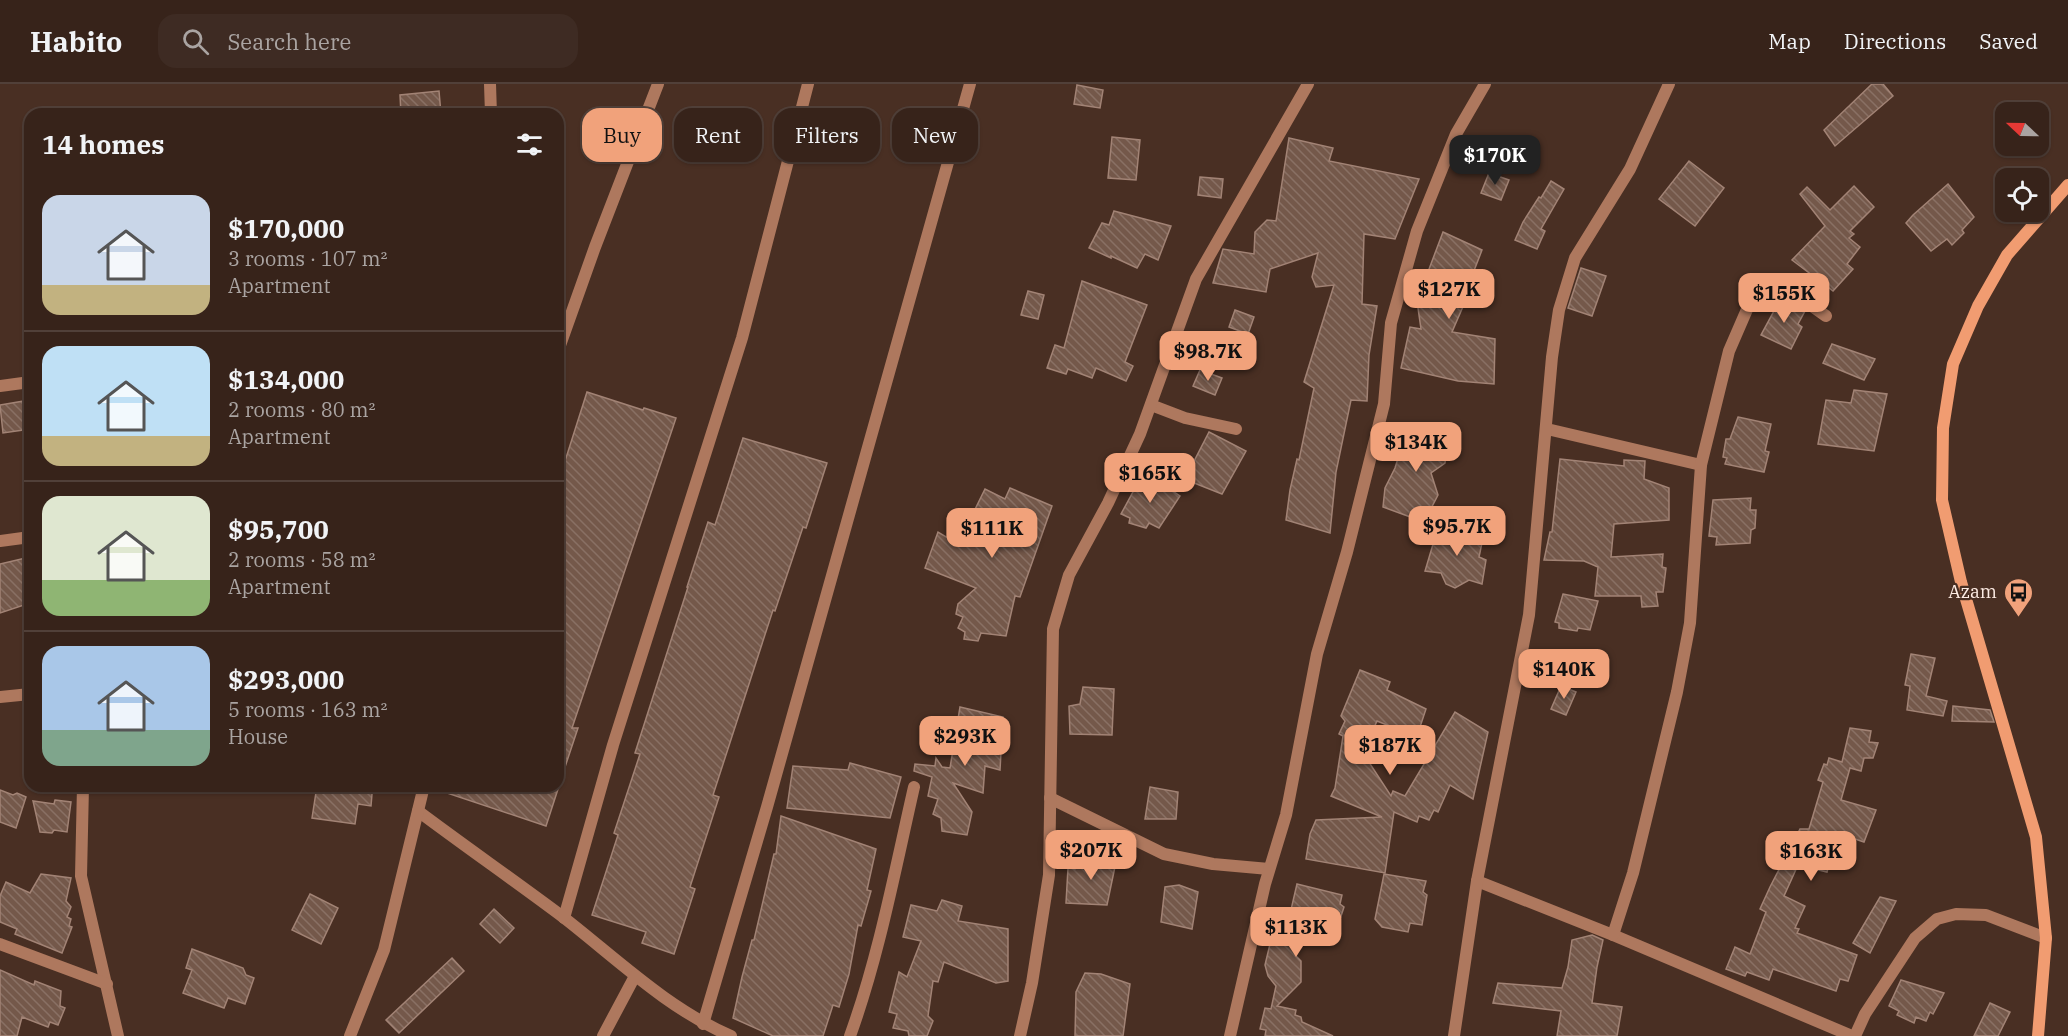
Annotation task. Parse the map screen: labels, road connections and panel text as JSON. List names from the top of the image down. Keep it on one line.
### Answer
{"places":{"bus stop":["Azam"]},"north":"left","page":{"header":"Habito","search":"Search here","nav":["Map","Directions","Saved"],"chip":["Buy","Rent","Filters","New"],"heading":"14 homes","price":["$170K","$127K","$155K","$98.7K","$134K","$165K","$95.7K","$111K","$140K","$293K","$187K","$207K","$163K","$113K"],"list":[{"name":"$170,000","note":"3 rooms · 107 m² · Apartment"},{"name":"$134,000","note":"2 rooms · 80 m² · Apartment"},{"name":"$95,700","note":"2 rooms · 58 m² · Apartment"},{"name":"$293,000","note":"5 rooms · 163 m² · House"}]}}
